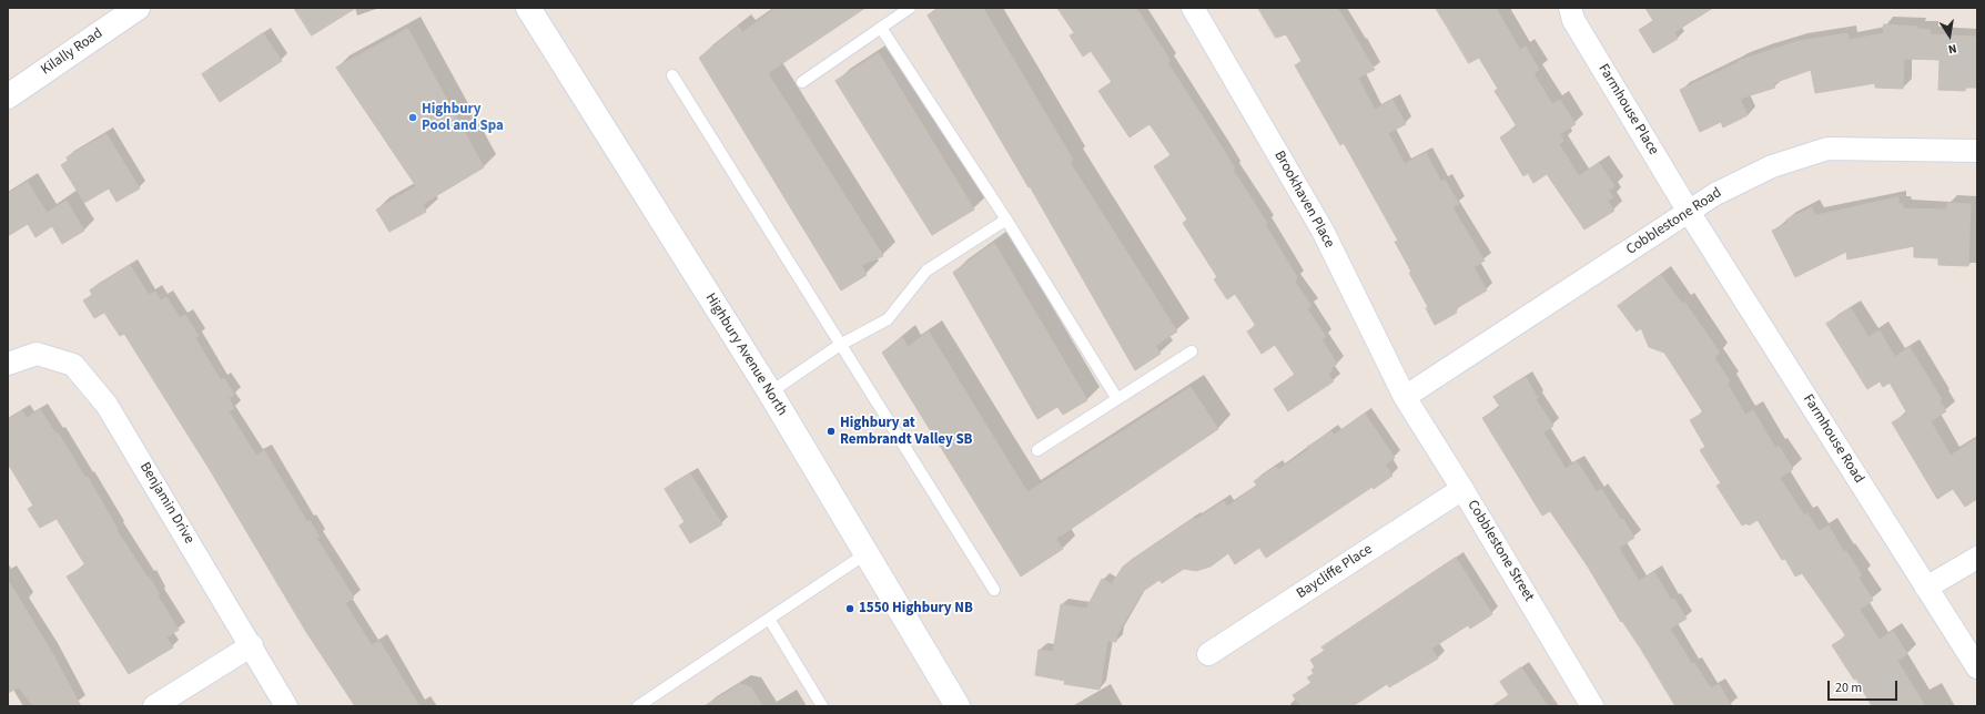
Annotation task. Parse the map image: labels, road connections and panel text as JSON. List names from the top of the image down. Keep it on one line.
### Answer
{"streets":{"main road":["Kilally Road","Highbury Avenue North"],"street":["Farmhouse Place","Brookhaven Place","Cobblestone Road","Farmhouse Road","Benjamin Drive","Cobblestone Street","Baycliffe Place"]},"crossings":[["Farmhouse Place","Cobblestone Road"],["Farmhouse Place","Farmhouse Road"],["Brookhaven Place","Cobblestone Road"],["Brookhaven Place","Cobblestone Street"],["Cobblestone Road","Farmhouse Road"],["Cobblestone Road","Cobblestone Street"],["Cobblestone Street","Baycliffe Place"]],"places":["Highbury Pool and Spa","Highbury at Rembrandt Valley SB","1550 Highbury NB"],"scale_bar":"20 m","north":"bottom"}
